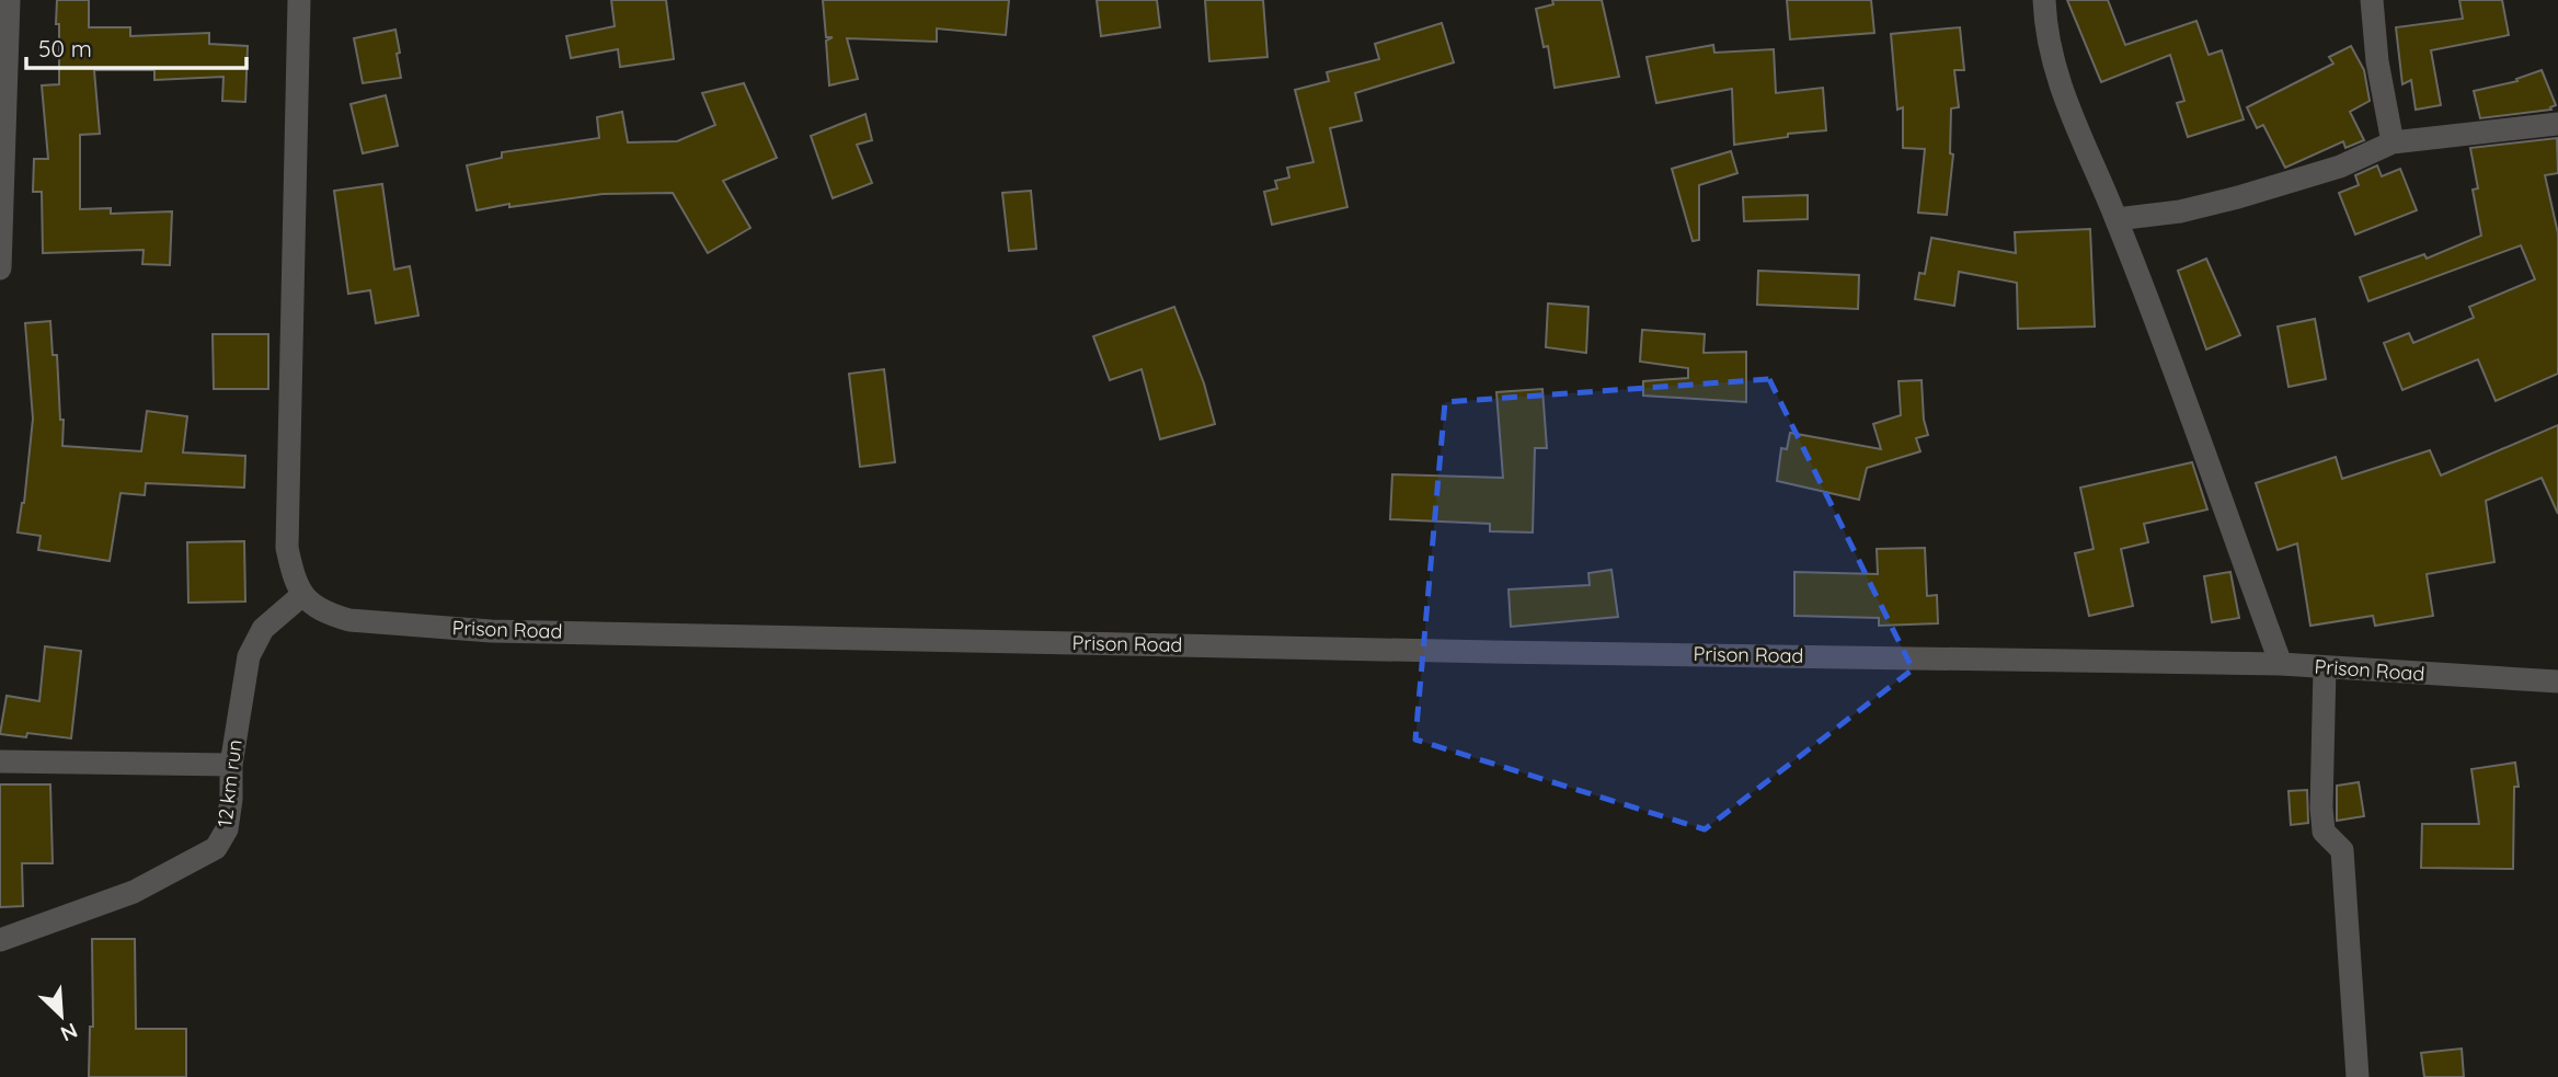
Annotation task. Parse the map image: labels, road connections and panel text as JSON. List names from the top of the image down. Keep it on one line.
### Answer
{"streets":{"street":["Prison Road","12 km run"]},"crossings":[["Prison Road","12 km run"]],"scale_bar":"50 m","north":"bottom right"}
